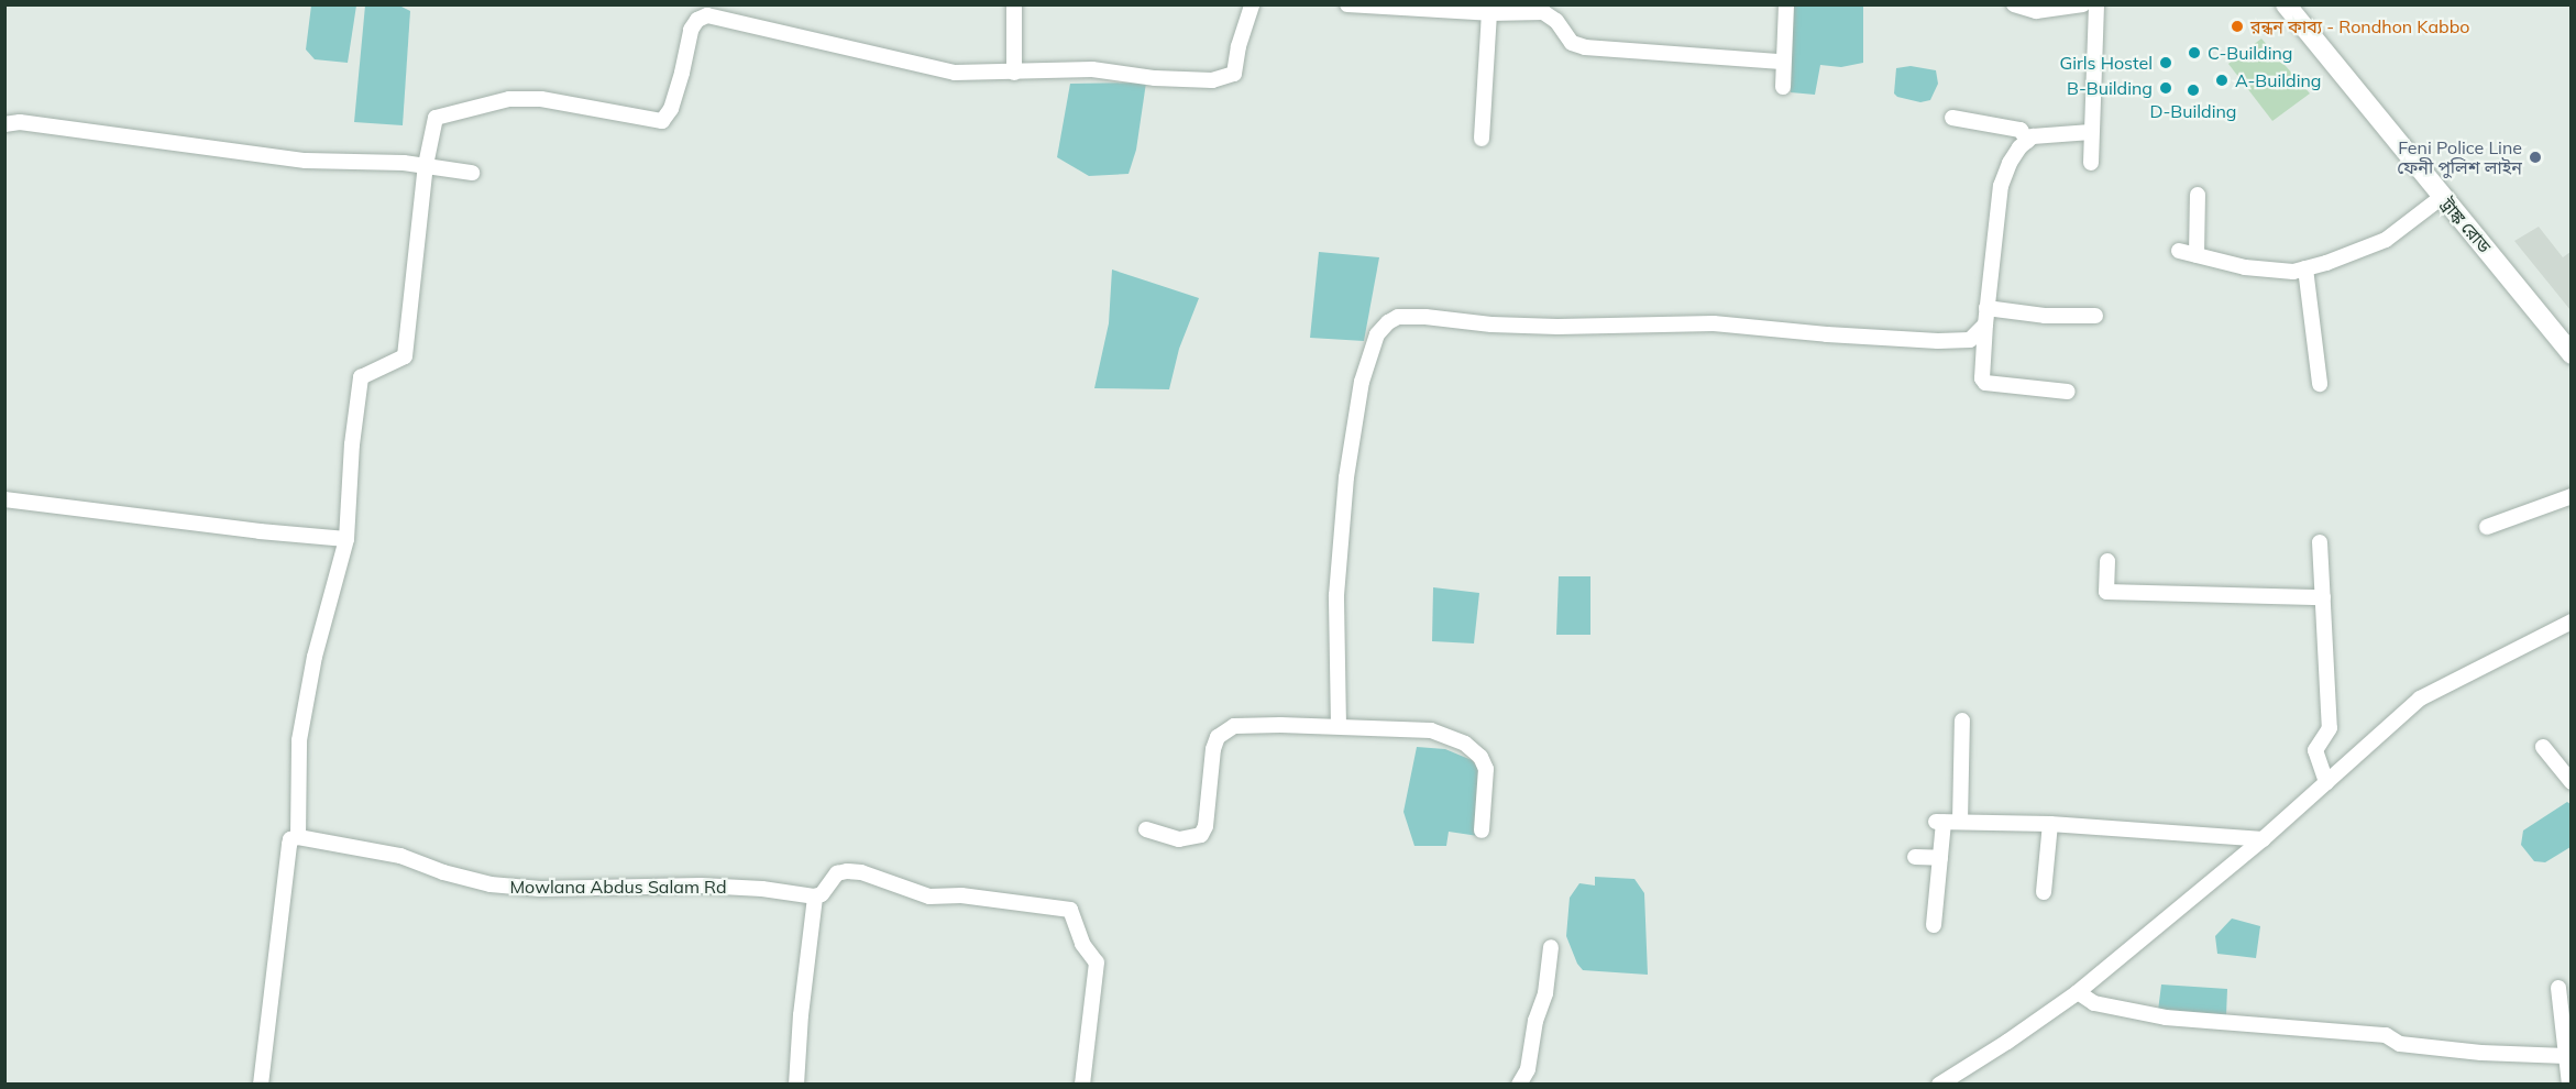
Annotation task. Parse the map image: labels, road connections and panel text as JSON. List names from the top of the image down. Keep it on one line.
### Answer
{"streets":{"main road":["ট্রাঙ্ক রোড"],"street":["Mowlana Abdus Salam Rd"]},"places":["রন্ধন কাব্য - Rondhon Kabbo","C-Building","Girls Hostel","A-Building","B-Building","D-Building","Feni Police Line ফেনী পুলিশ লাইন"]}
